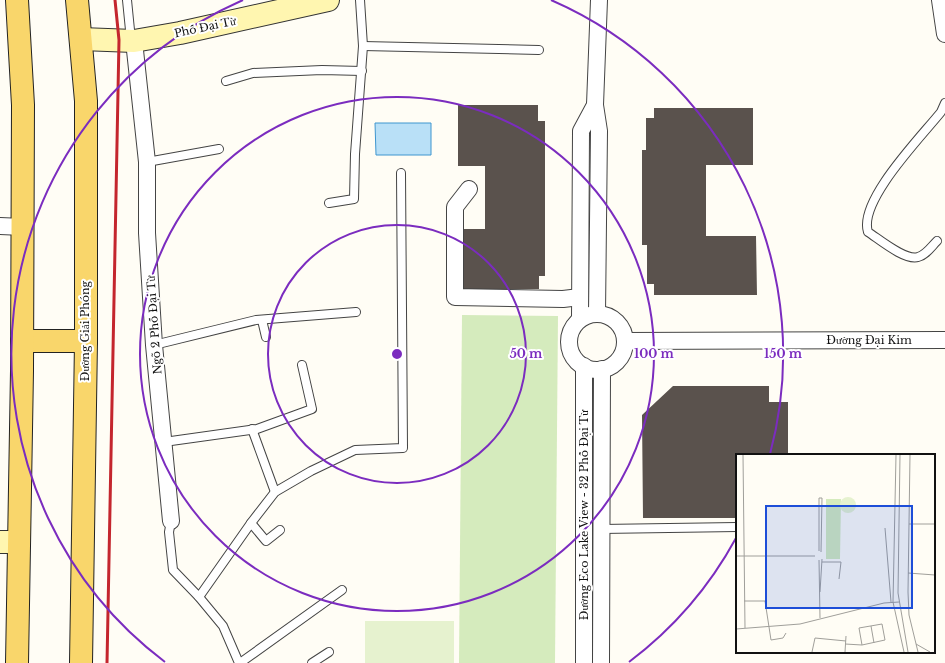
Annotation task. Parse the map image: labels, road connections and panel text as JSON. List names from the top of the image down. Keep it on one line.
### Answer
{"streets":{"main road":["Đường Giải Phóng"],"street":["Phố Đại Từ","Ngõ 2 Phố Đại Từ","Đường Đại Kim","Đường Eco Lake View - 32 Phố Đại Từ"]},"crossings":[["Phố Đại Từ","Ngõ 2 Phố Đại Từ"],["Phố Đại Từ","Đường Giải Phóng"],["Đường Đại Kim","Đường Eco Lake View - 32 Phố Đại Từ"]],"rings":["50 m","100 m","150 m"]}
